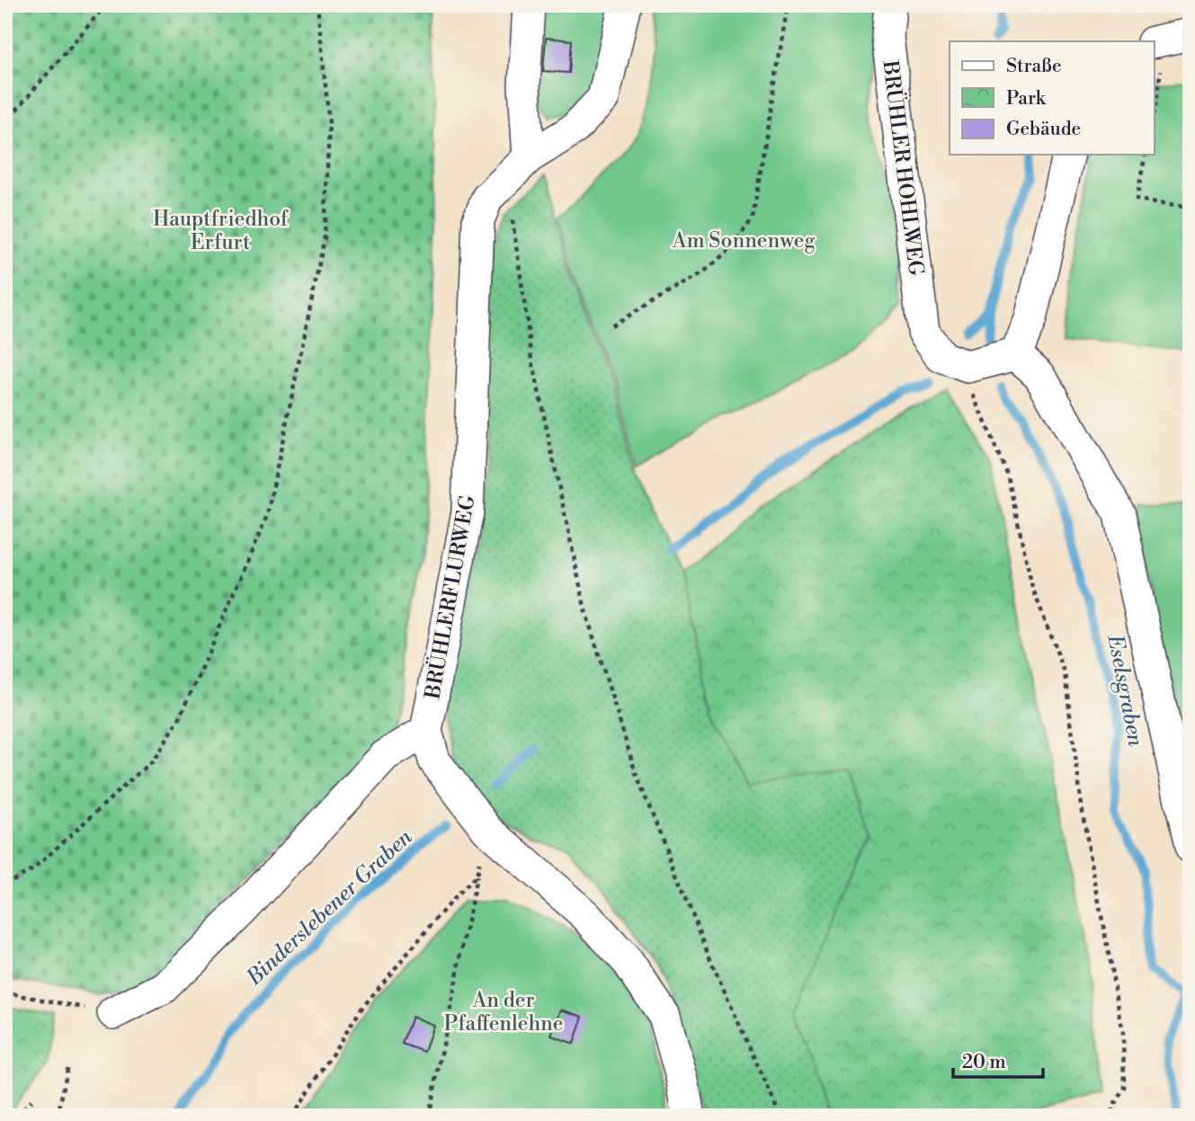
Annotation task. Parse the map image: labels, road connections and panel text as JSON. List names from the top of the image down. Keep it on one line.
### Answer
{"streets":{"street":["BRÜHLER HOHLWEG","BRÜHLERFLURWEG"]},"water":["Eselsgraben","Binderslebener Graben"],"parks":["Hauptfriedhof Erfurt","Am Sonnenweg","An der Pfaffenlehne"],"legend":["Straße","Park","Gebäude"],"scale_bar":"20 m"}
